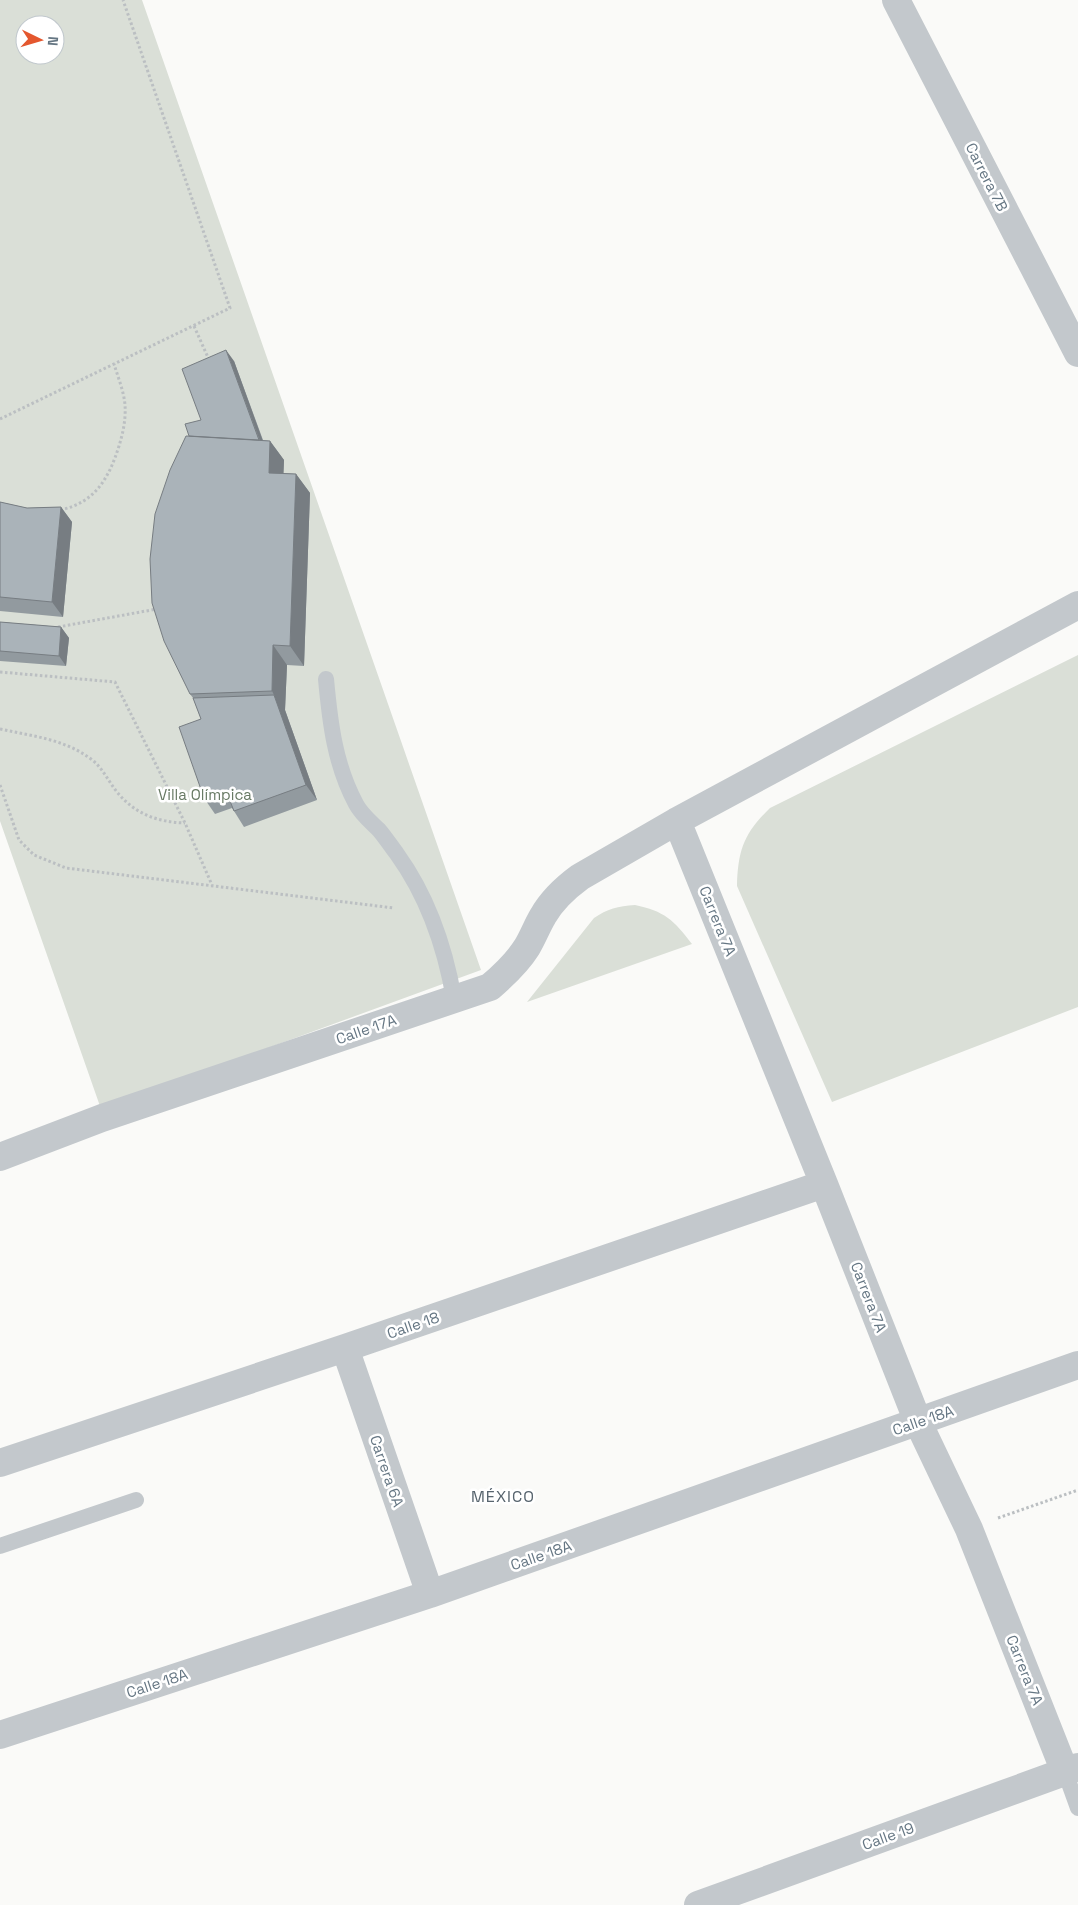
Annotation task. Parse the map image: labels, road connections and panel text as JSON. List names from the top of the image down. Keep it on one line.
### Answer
{"streets":{"street":["Carrera 7B","Carrera 7A","Calle 17A","Calle 18","Calle 18A","Carrera 6A","Calle 19"]},"crossings":[["Carrera 7A","Calle 17A"],["Carrera 7A","Calle 18"],["Carrera 7A","Calle 18A"],["Carrera 7A","Calle 19"],["Calle 18","Carrera 6A"],["Calle 18A","Carrera 6A"]],"districts":["MÉXICO"],"parks":["Villa Olímpica"],"north":"right"}
